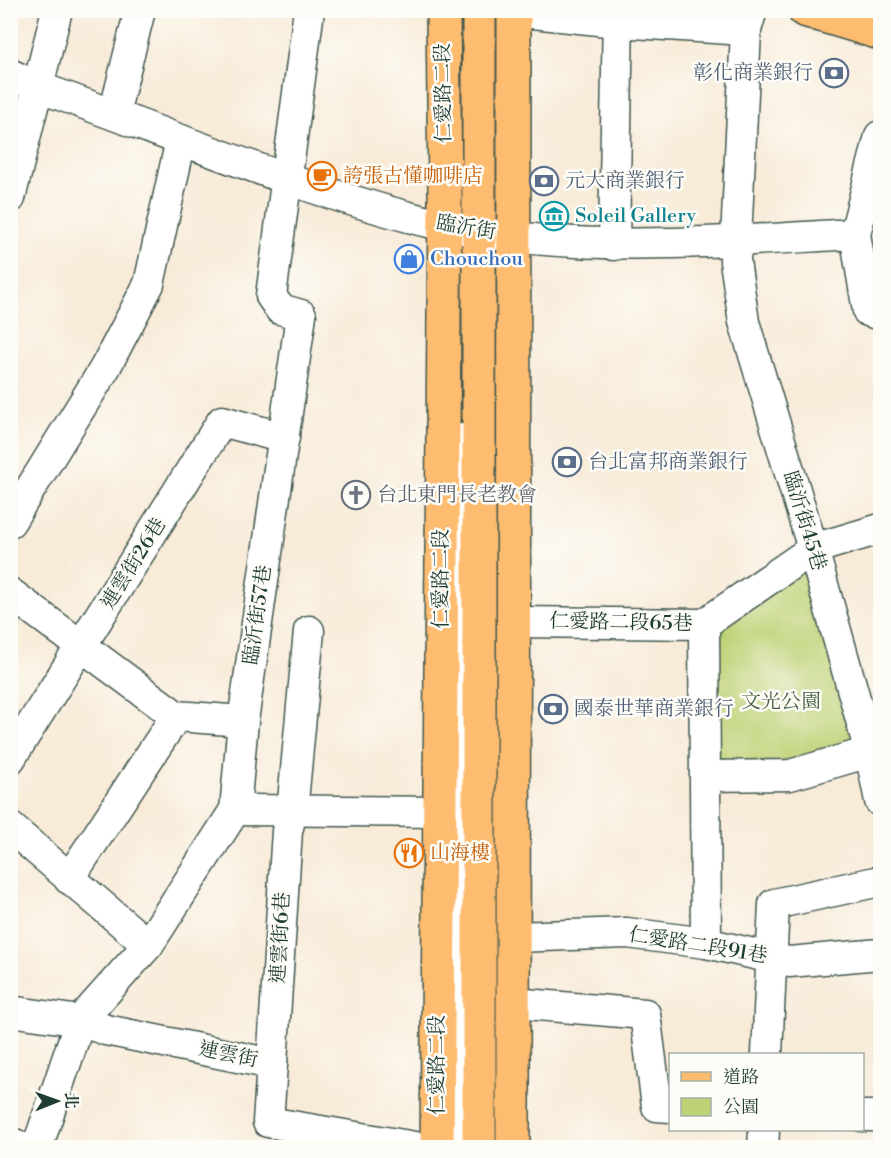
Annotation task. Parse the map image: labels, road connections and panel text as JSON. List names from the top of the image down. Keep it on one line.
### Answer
{"streets":{"main road":["仁愛路二段"],"street":["臨沂街","臨沂街45巷","連雲街26巷","臨沂街57巷","仁愛路二段65巷","連雲街6巷","仁愛路二段91巷","連雲街"]},"crossings":[["仁愛路二段","臨沂街"],["臨沂街","臨沂街45巷"],["臨沂街","臨沂街57巷"],["臨沂街45巷","仁愛路二段65巷"],["連雲街26巷","臨沂街57巷"],["臨沂街57巷","連雲街"],["連雲街6巷","連雲街"]],"parks":["文光公園"],"places":{"bank":["彰化商業銀行","元大商業銀行","台北富邦商業銀行","國泰世華商業銀行"],"cafe":["誇張古懂咖啡店"],"museum":["Soleil Gallery"],"shop":["Chouchou"],"church":["台北東門長老教會"],"restaurant":["山海樓"]},"legend":["道路","公園"],"north":"right"}
